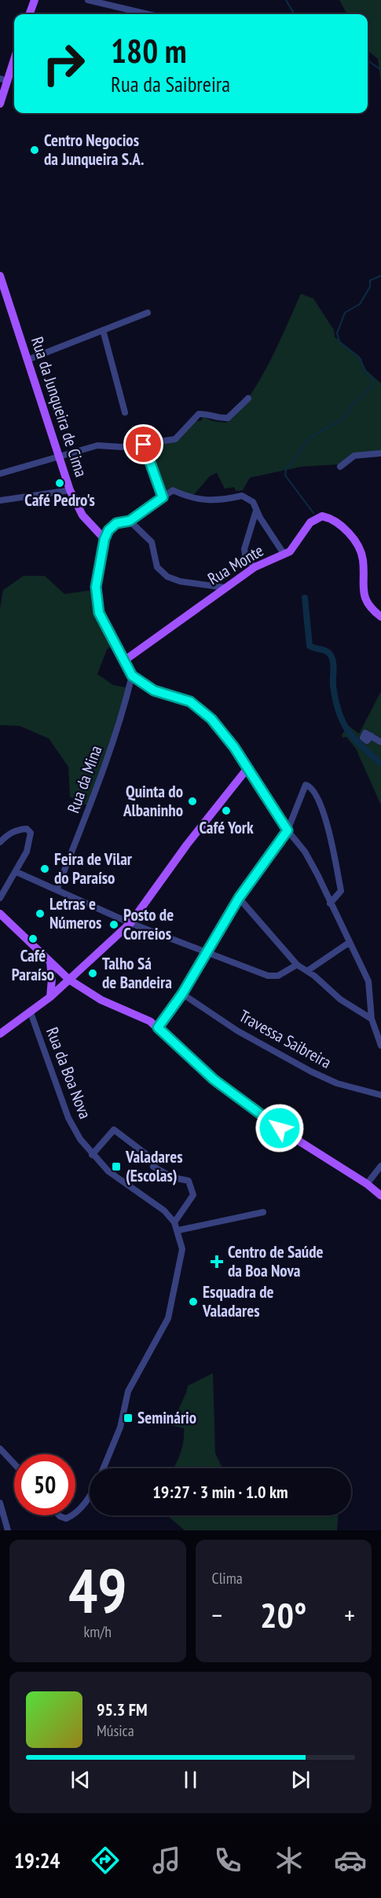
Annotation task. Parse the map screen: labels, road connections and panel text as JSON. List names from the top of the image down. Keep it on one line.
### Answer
{"streets":{"main road":["Rua da Junqueira de Cima","Rua Monte"],"street":["Rua da Mina","Travessa Saibreira","Rua da Boa Nova"]},"places":{"other":["Centro Negocios da Junqueira S.A.","Café Pedro's","Quinta do Albaninho","Café York","Feira de Vilar do Paraíso","Letras e Números","Posto de Correios","Café Paraíso","Talho Sá de Bandeira","Esquadra de Valadares"],"transit":["Valadares (Escolas)","Seminário"],"health":["Centro de Saúde da Boa Nova"]},"page":{"turn":["180 m","Rua da Saibreira"],"limit":"50","trip":"19:27 · 3 min · 1.0 km","tile":[["49","km/h"],"Clima"],"heat":["−","20°","+"],"song":["95.3 FM","Música"],"tabs":"19:24"}}
